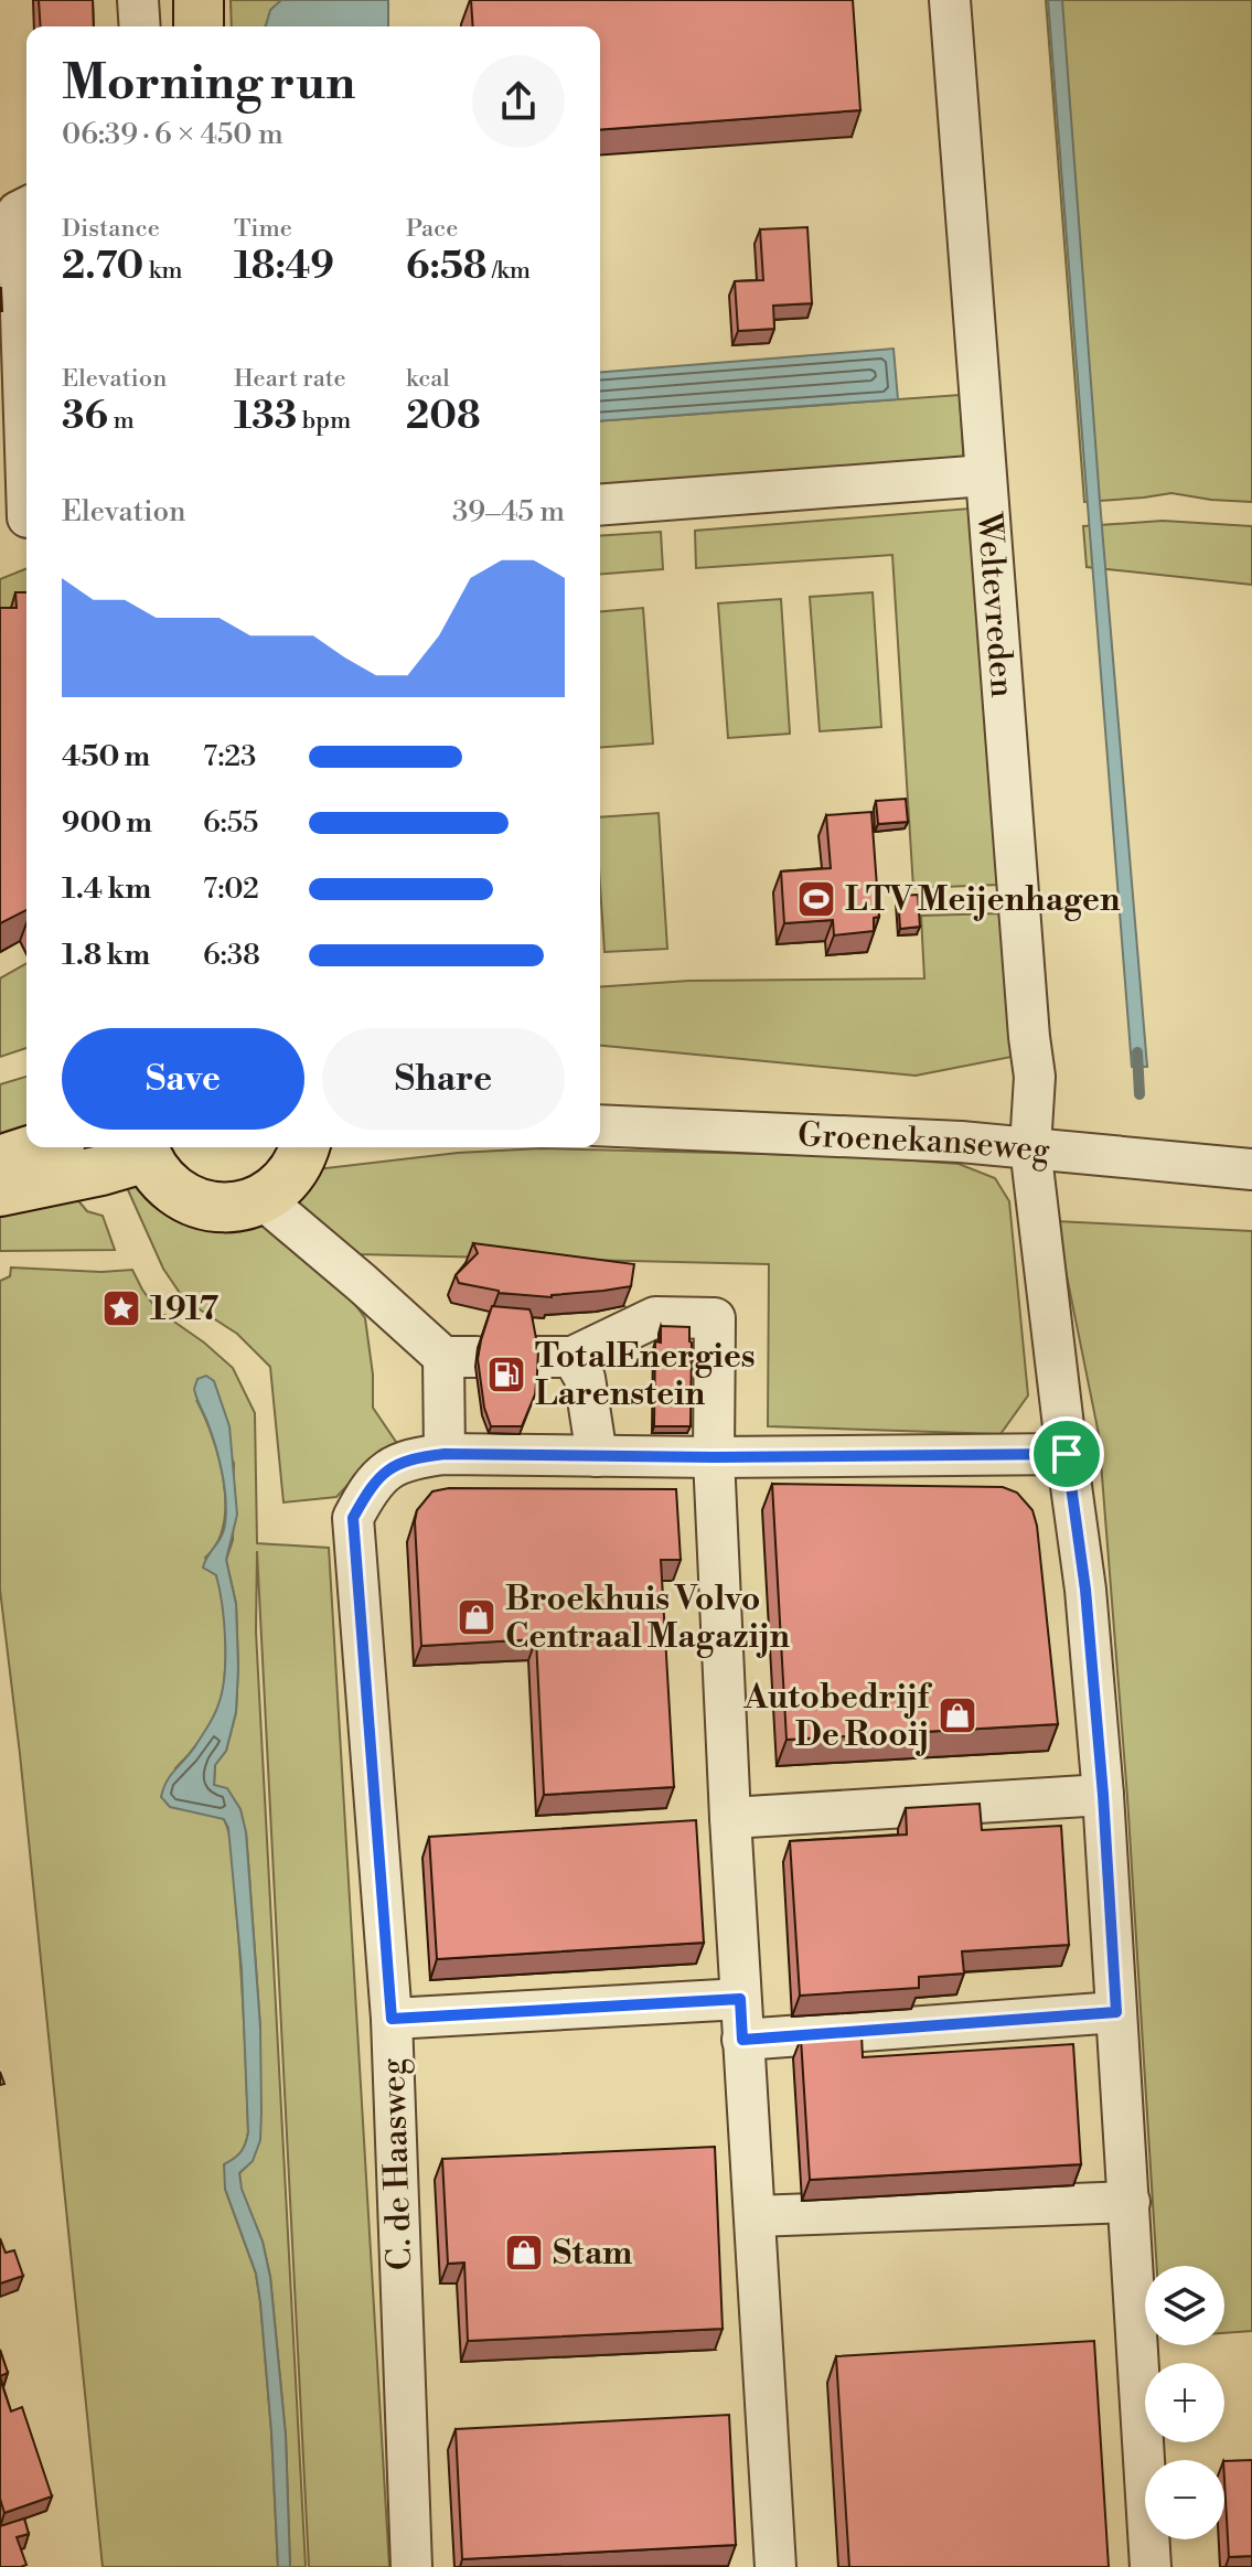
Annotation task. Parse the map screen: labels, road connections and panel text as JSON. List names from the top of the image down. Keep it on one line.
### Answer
{"streets":{"street":["Weltevreden","Groenekanseweg","C. de Haasweg"]},"crossings":[["Weltevreden","Groenekanseweg"],["Weltevreden","C. de Haasweg"]],"places":{"sports":["LTV Meijenhagen"],"place":["1917"],"fuel station":["TotalEnergies Larenstein"],"shop":["Broekhuis Volvo Centraal Magazijn","Autobedrijf De Rooij","Stam"]},"page":{"heading":["Morning run","06:39 · 6 × 450 m"],"stats":[["Distance","2.70 km"],["Time","18:49"],["Pace","6:58 /km"],["Elevation","36 m"],["Heart rate","133 bpm"],["kcal","208"]],"chart":["Elevation","39–45 m"],"list":[{"name":"450 m","note":"7:23"},{"name":"900 m","note":"6:55"},{"name":"1.4 km","note":"7:02"},{"name":"1.8 km","note":"6:38"}],"buttons":["Save","Share"],"map_buttons":["+","−"]}}
